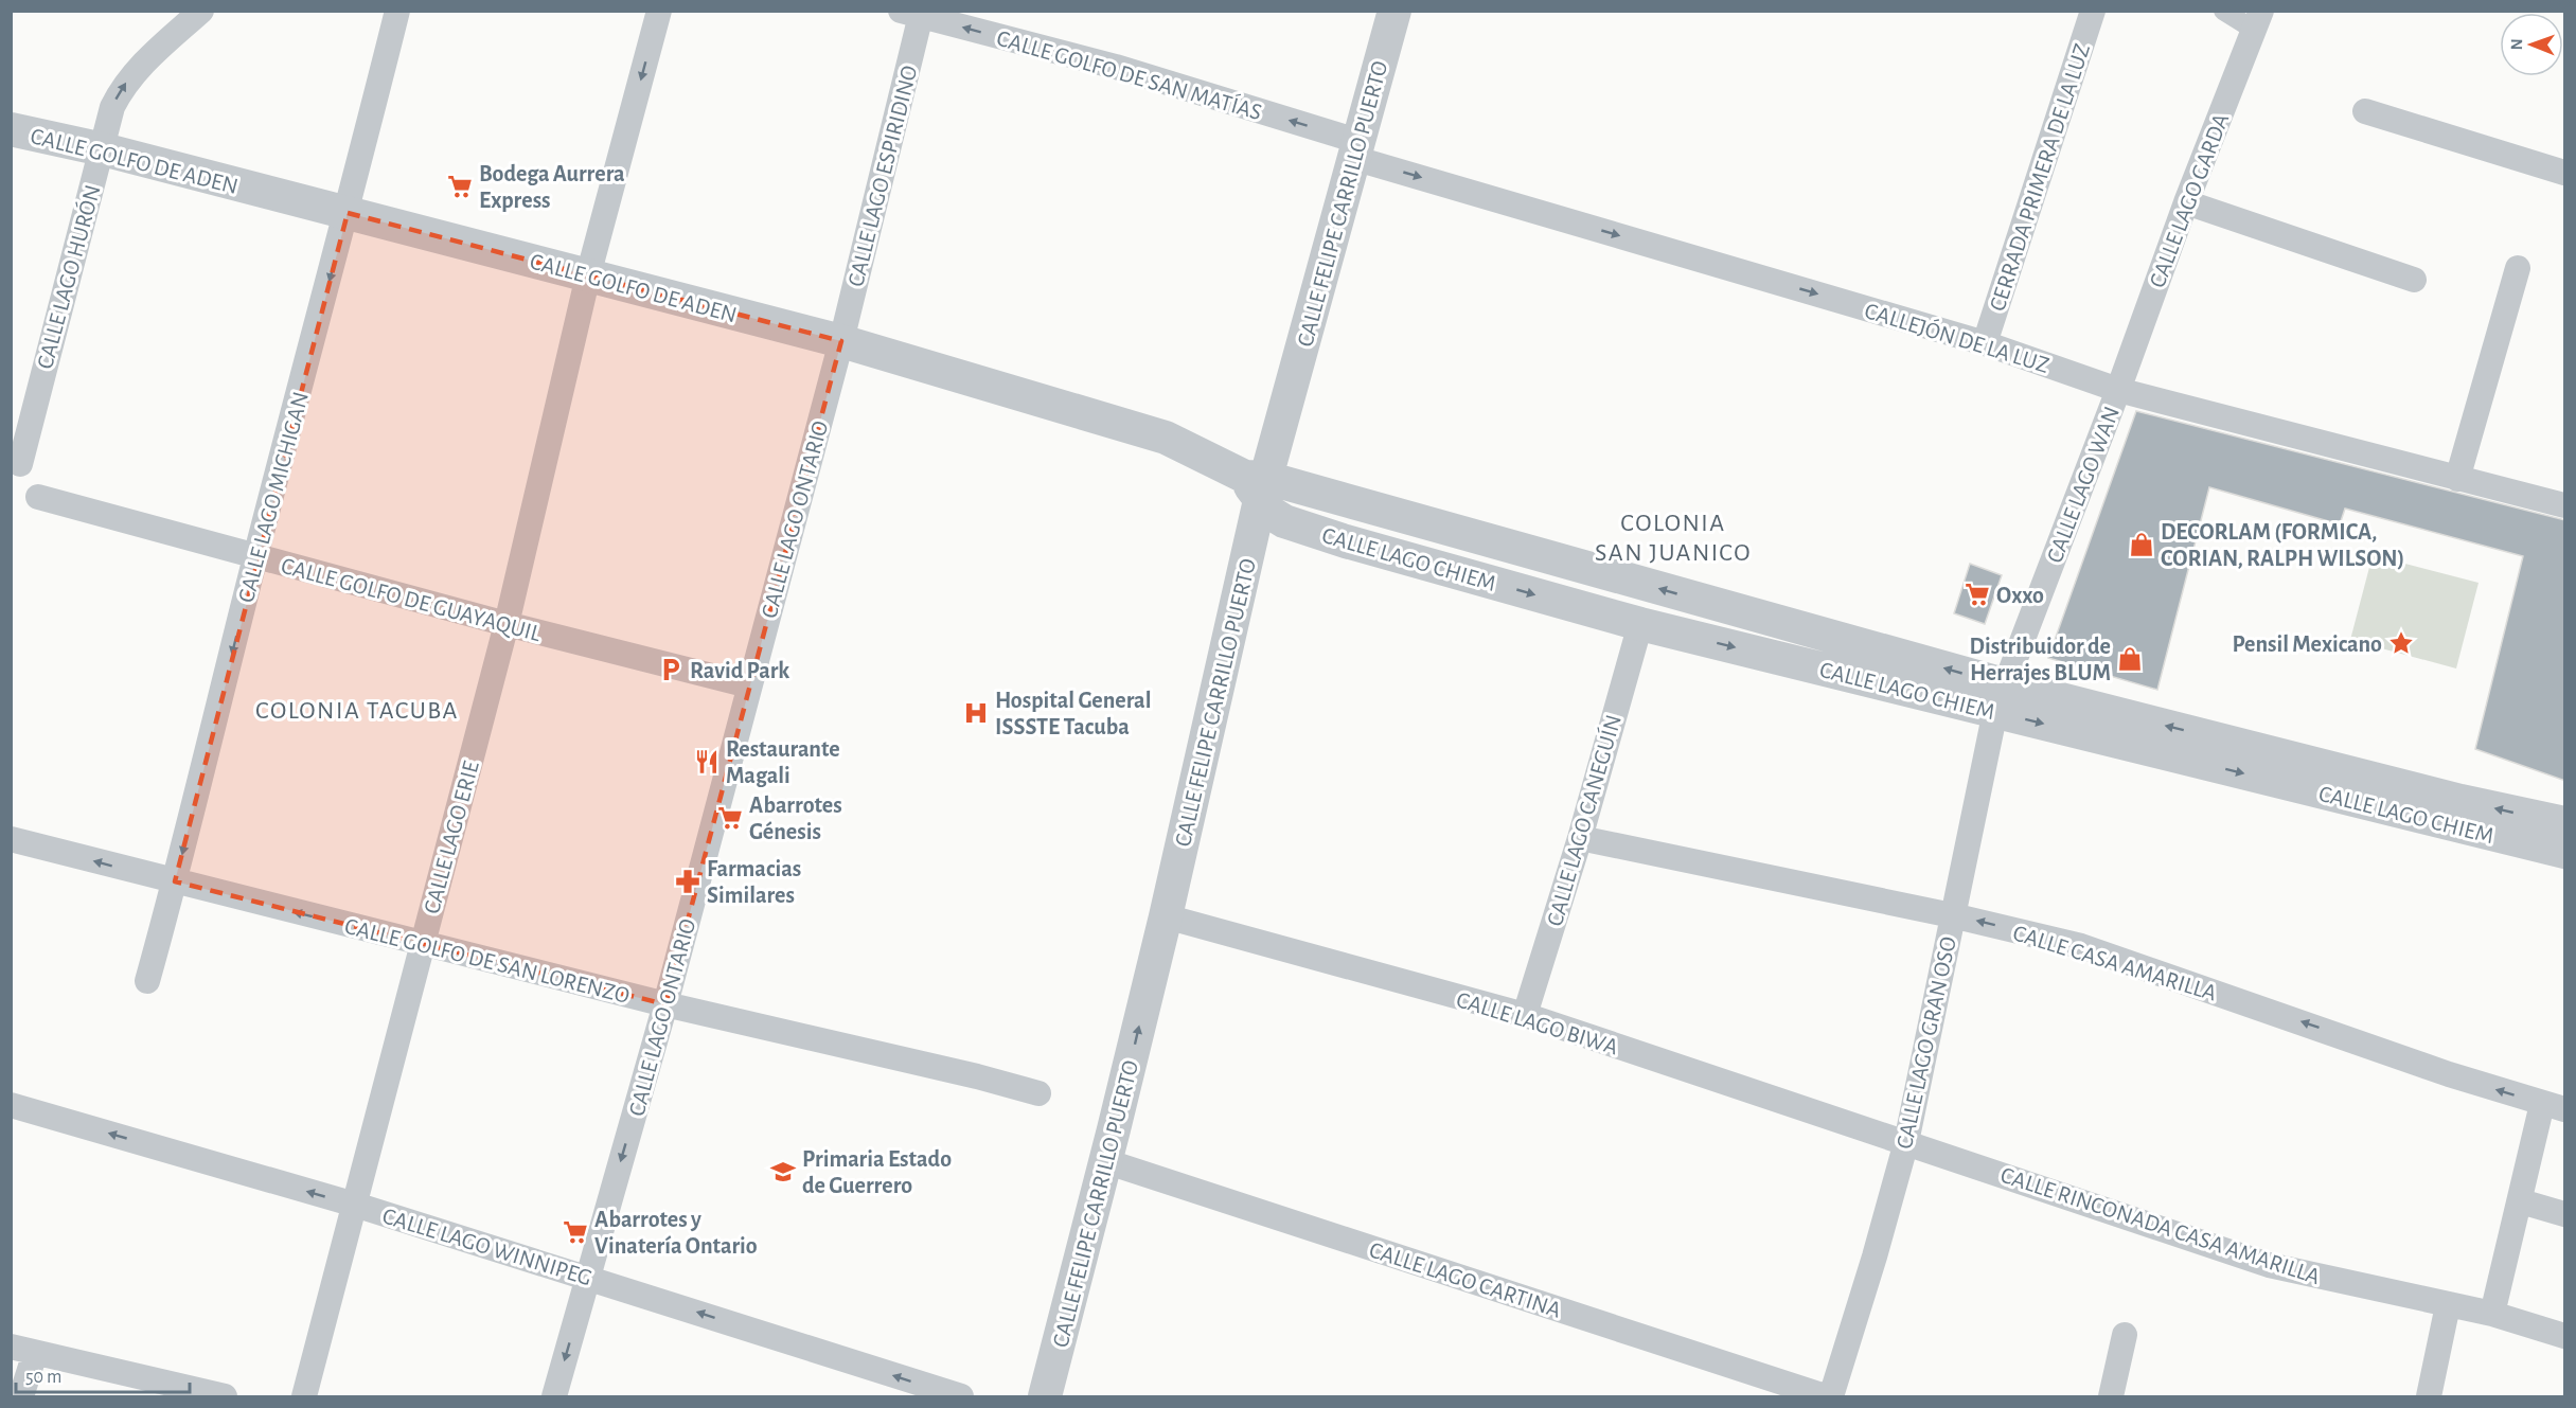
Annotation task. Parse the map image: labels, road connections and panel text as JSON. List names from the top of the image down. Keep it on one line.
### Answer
{"streets":{"street":["CALLE GOLFO DE SAN MATÍAS","CALLE GOLFO DE ADEN","CALLE LAGO ESPIRIDINO","CERRADA PRIMERA DE LA LUZ","CALLE LAGO GARDA","CALLE FELIPE CARRILLO PUERTO","CALLE LAGO HURÓN","CALLEJÓN DE LA LUZ","CALLE LAGO WAN","CALLE LAGO MICHIGAN","CALLE LAGO ONTARIO","CALLE LAGO CHIEM","CALLE GOLFO DE GUAYAQUIL","CALLE LAGO CANEGUÍN","CALLE LAGO ERIE","CALLE GOLFO DE SAN LORENZO","CALLE CASA AMARILLA","CALLE LAGO BIWA","CALLE LAGO GRAN OSO","CALLE RINCONADA CASA AMARILLA","CALLE LAGO WINNIPEG","CALLE LAGO CARTINA"]},"crossings":[["CALLE GOLFO DE SAN MATÍAS","CALLE LAGO ESPIRIDINO"],["CALLE GOLFO DE SAN MATÍAS","CALLE FELIPE CARRILLO PUERTO"],["CALLE GOLFO DE SAN MATÍAS","CALLEJÓN DE LA LUZ"],["CALLE GOLFO DE ADEN","CALLE LAGO ESPIRIDINO"],["CALLE GOLFO DE ADEN","CALLE FELIPE CARRILLO PUERTO"],["CALLE GOLFO DE ADEN","CALLE LAGO HURÓN"],["CALLE GOLFO DE ADEN","CALLE LAGO MICHIGAN"],["CALLE GOLFO DE ADEN","CALLE LAGO ONTARIO"],["CALLE GOLFO DE ADEN","CALLE LAGO CHIEM"],["CALLE GOLFO DE ADEN","CALLE LAGO ERIE"],["CALLE LAGO ESPIRIDINO","CALLE LAGO ONTARIO"],["CERRADA PRIMERA DE LA LUZ","CALLEJÓN DE LA LUZ"],["CALLE LAGO GARDA","CALLEJÓN DE LA LUZ"],["CALLE LAGO GARDA","CALLE LAGO WAN"],["CALLE FELIPE CARRILLO PUERTO","CALLEJÓN DE LA LUZ"],["CALLE FELIPE CARRILLO PUERTO","CALLE LAGO CHIEM"],["CALLE FELIPE CARRILLO PUERTO","CALLE LAGO BIWA"],["CALLE FELIPE CARRILLO PUERTO","CALLE LAGO CARTINA"],["CALLEJÓN DE LA LUZ","CALLE LAGO WAN"],["CALLE LAGO WAN","CALLE LAGO CHIEM"],["CALLE LAGO WAN","CALLE LAGO GRAN OSO"],["CALLE LAGO MICHIGAN","CALLE GOLFO DE GUAYAQUIL"],["CALLE LAGO MICHIGAN","CALLE GOLFO DE SAN LORENZO"],["CALLE LAGO ONTARIO","CALLE GOLFO DE GUAYAQUIL"],["CALLE LAGO ONTARIO","CALLE GOLFO DE SAN LORENZO"],["CALLE LAGO ONTARIO","CALLE LAGO WINNIPEG"],["CALLE LAGO CHIEM","CALLE LAGO CANEGUÍN"],["CALLE LAGO CHIEM","CALLE LAGO GRAN OSO"],["CALLE GOLFO DE GUAYAQUIL","CALLE LAGO ERIE"],["CALLE LAGO CANEGUÍN","CALLE CASA AMARILLA"],["CALLE LAGO CANEGUÍN","CALLE LAGO BIWA"],["CALLE LAGO ERIE","CALLE GOLFO DE SAN LORENZO"],["CALLE LAGO ERIE","CALLE LAGO WINNIPEG"],["CALLE CASA AMARILLA","CALLE LAGO GRAN OSO"],["CALLE LAGO BIWA","CALLE LAGO GRAN OSO"],["CALLE LAGO BIWA","CALLE RINCONADA CASA AMARILLA"],["CALLE LAGO GRAN OSO","CALLE RINCONADA CASA AMARILLA"]],"one_way":["CALLE GOLFO DE SAN MATÍAS","CALLEJÓN DE LA LUZ","CALLE LAGO MICHIGAN","CALLE LAGO ONTARIO","CALLE GOLFO DE SAN LORENZO","CALLE CASA AMARILLA","CALLE LAGO WINNIPEG"],"districts":["COLONIA SAN JUANICO","COLONIA TACUBA"],"places":{"supermarket":["Bodega Aurrera Express","Oxxo","Abarrotes Génesis","Abarrotes y Vinatería Ontario"],"shop":["DECORLAM (FORMICA, CORIAN, RALPH WILSON)","Distribuidor de Herrajes BLUM"],"place":["Pensil Mexicano"],"parking":["Ravid Park"],"hospital":["Hospital General ISSSTE Tacuba"],"restaurant":["Restaurante Magali"],"pharmacy":["Farmacias Similares"],"school or university":["Primaria Estado de Guerrero"]},"scale_bar":"50 m","north":"left"}
